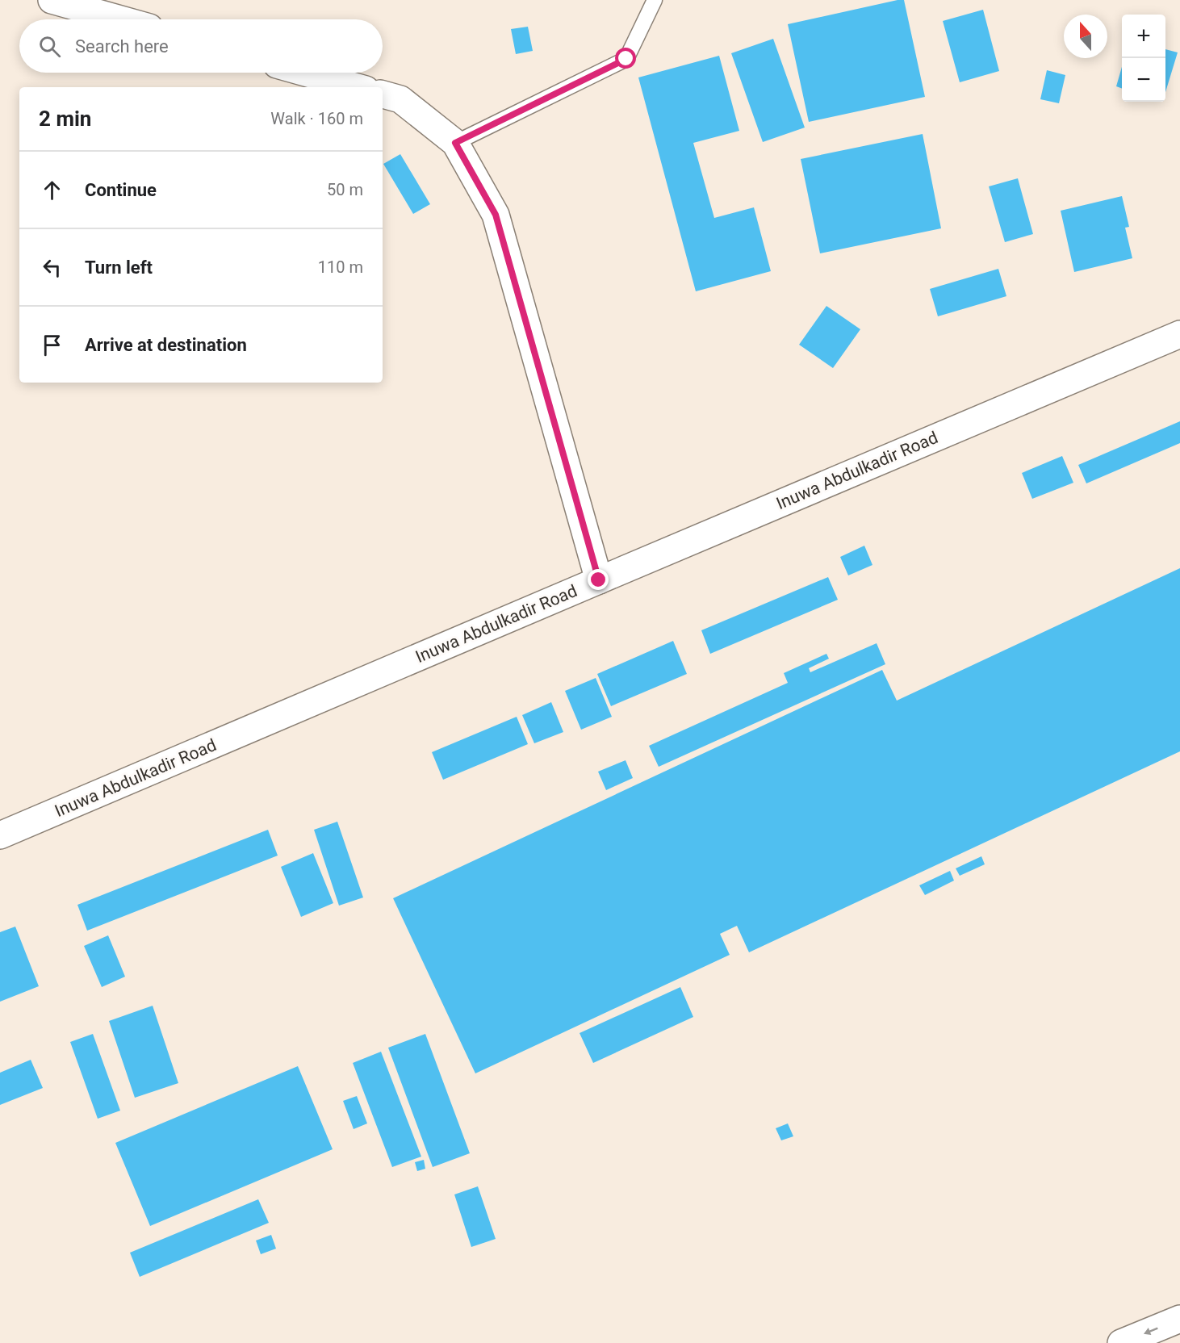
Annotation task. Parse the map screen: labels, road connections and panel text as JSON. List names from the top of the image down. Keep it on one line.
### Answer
{"streets":{"main road":["Inuwa Abdulkadir Road"]},"north":"top","page":{"map_buttons":["+","−"],"search":"Search here","heading":["2 min","Walk · 160 m"],"list":[["Continue","50 m"],["Turn left","110 m"],"Arrive at destination"]}}
